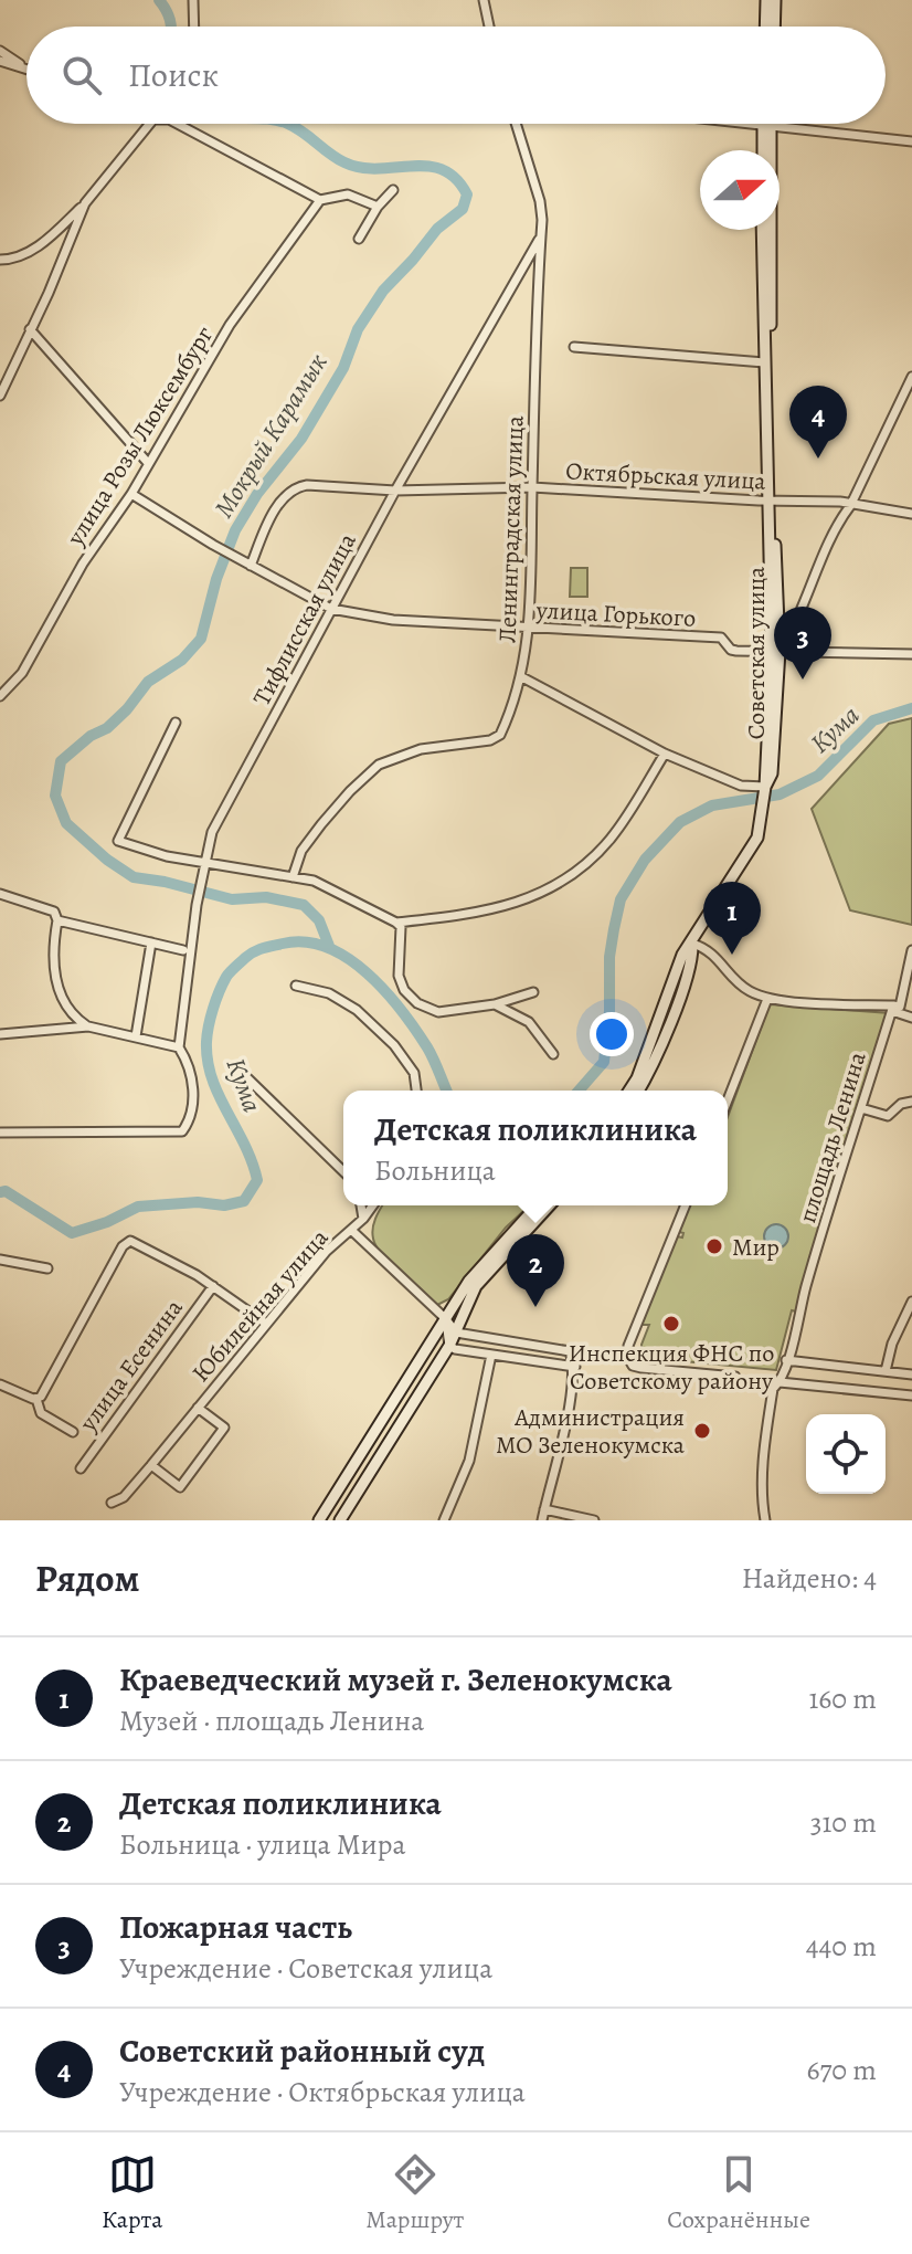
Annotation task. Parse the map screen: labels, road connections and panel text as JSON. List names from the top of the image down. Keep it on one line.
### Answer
{"streets":{"street":["улица Розы Люксембург","Октябрьская улица","Ленинградская улица","улица Горького","Тифлисская улица","Советская улица","площадь Ленина","Юбилейная улица","улица Есенина"]},"crossings":[["улица Розы Люксембург","улица Горького"],["Октябрьская улица","Ленинградская улица"],["Октябрьская улица","улица Горького"],["Октябрьская улица","Тифлисская улица"],["Октябрьская улица","Советская улица"],["Ленинградская улица","улица Горького"],["Ленинградская улица","Тифлисская улица"],["улица Горького","Тифлисская улица"],["улица Горького","Советская улица"]],"water":["Мокрый Карамык","Кума"],"places":["Мир","Инспекция ФНС по Советскому району","Администрация МО Зеленокумска"],"north":"right","page":{"search":"Поиск","pins":["4","3","1","2"],"popup":["Детская поликлиника","Больница"],"heading":["Рядом","Найдено: 4"],"list":[{"mark":"1","name":"Краеведческий музей г. Зеленокумска","note":"Музей · площадь Ленина","value":"160 m"},{"mark":"2","name":"Детская поликлиника","note":"Больница · улица Мира","value":"310 m"},{"mark":"3","name":"Пожарная часть","note":"Учреждение · Советская улица","value":"440 m"},{"mark":"4","name":"Советский районный суд","note":"Учреждение · Октябрьская улица","value":"670 m"}],"nav":["Карта","Маршрут","Сохранённые"]}}
